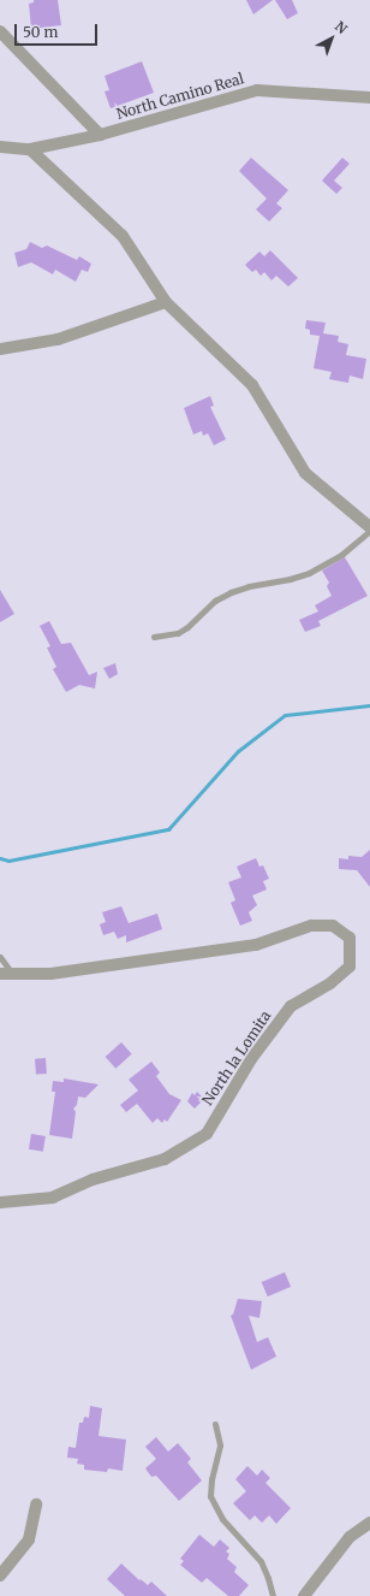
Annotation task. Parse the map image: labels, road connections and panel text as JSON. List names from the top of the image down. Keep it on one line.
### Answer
{"streets":{"street":["North Camino Real","North la Lomita"]},"scale_bar":"50 m","north":"top right"}
